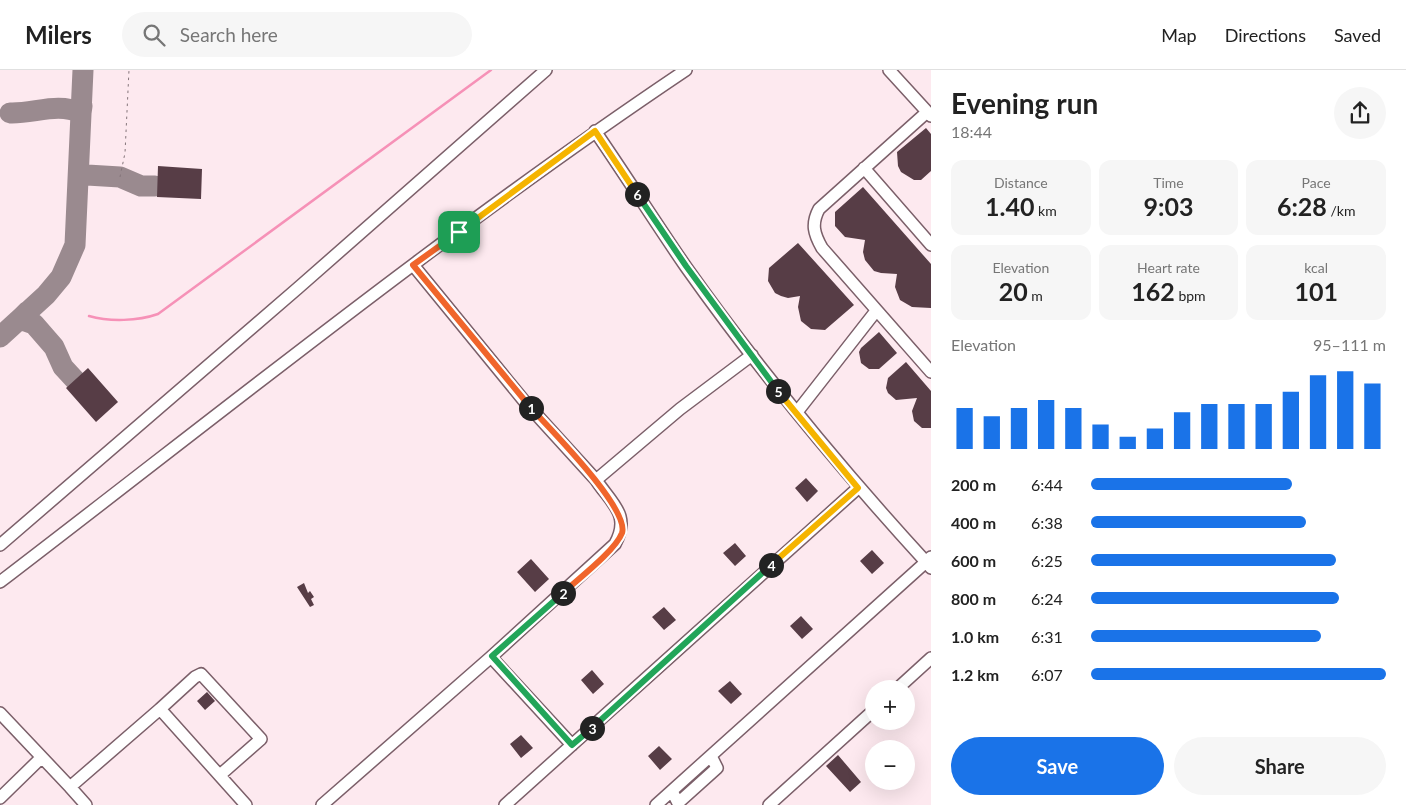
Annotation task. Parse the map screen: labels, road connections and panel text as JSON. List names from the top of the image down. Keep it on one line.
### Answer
{"page":{"header":"Milers","search":"Search here","nav":["Map","Directions","Saved"],"heading":["Evening run","18:44"],"stats":[["Distance","1.40 km"],["Time","9:03"],["Pace","6:28 /km"],["Elevation","20 m"],["Heart rate","162 bpm"],["kcal","101"]],"pins":["6","5","1","4","2","3"],"chart":["Elevation","95–111 m"],"list":[{"name":"200 m","note":"6:44"},{"name":"400 m","note":"6:38"},{"name":"600 m","note":"6:25"},{"name":"800 m","note":"6:24"},{"name":"1.0 km","note":"6:31"},{"name":"1.2 km","note":"6:07"}],"map_buttons":["+","−"],"buttons":["Save","Share"]}}
